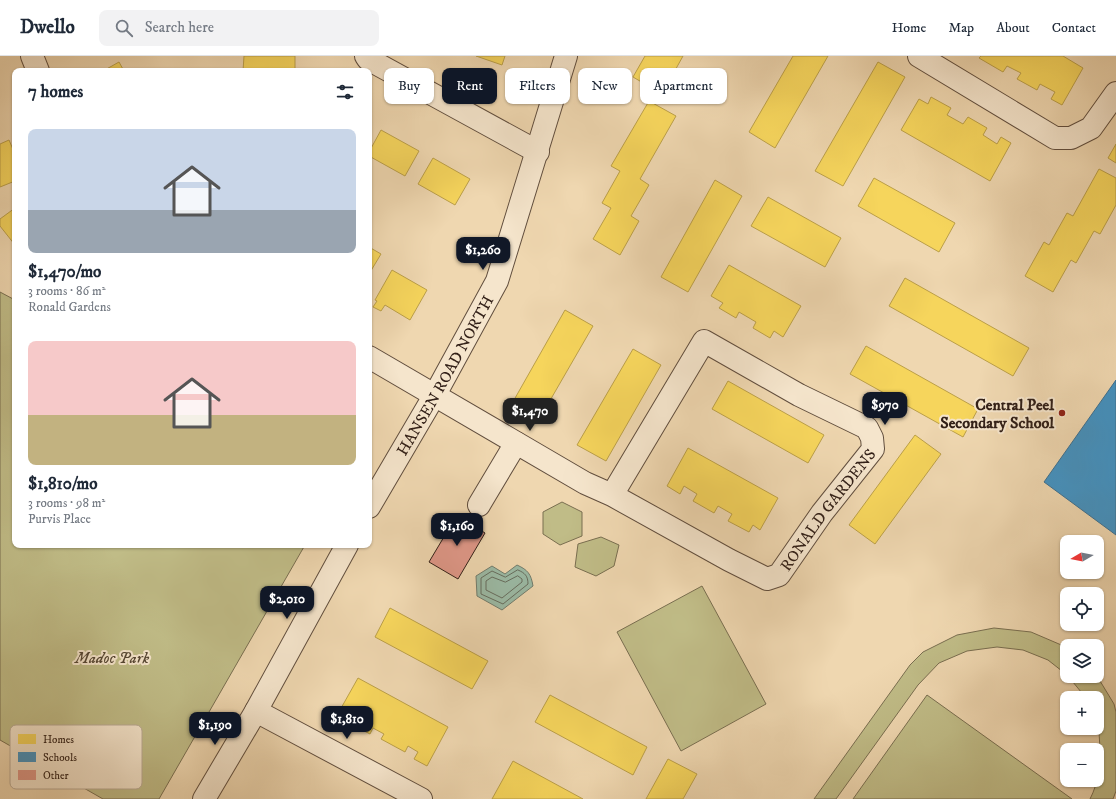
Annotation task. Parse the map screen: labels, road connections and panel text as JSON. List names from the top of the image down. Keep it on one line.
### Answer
{"streets":{"street":["HANSEN ROAD NORTH","RONALD GARDENS"]},"crossings":[["HANSEN ROAD NORTH","RONALD GARDENS"]],"parks":["Madoc Park"],"places":["Central Peel Secondary School"],"legend":["Homes","Schools","Other"],"north":"left","page":{"header":"Dwello","search":"Search here","nav":["Home","Map","About","Contact"],"chip":["Buy","Rent","Filters","New","Apartment"],"heading":"7 homes","list":[{"name":"$1,470/mo","note":"3 rooms · 86 m² · Ronald Gardens"},{"name":"$1,810/mo","note":"3 rooms · 98 m² · Purvis Place"}],"price":["$1,260","$970","$1,470","$1,160","$2,010","$1,810","$1,190"],"map_buttons":["+","−"]}}
